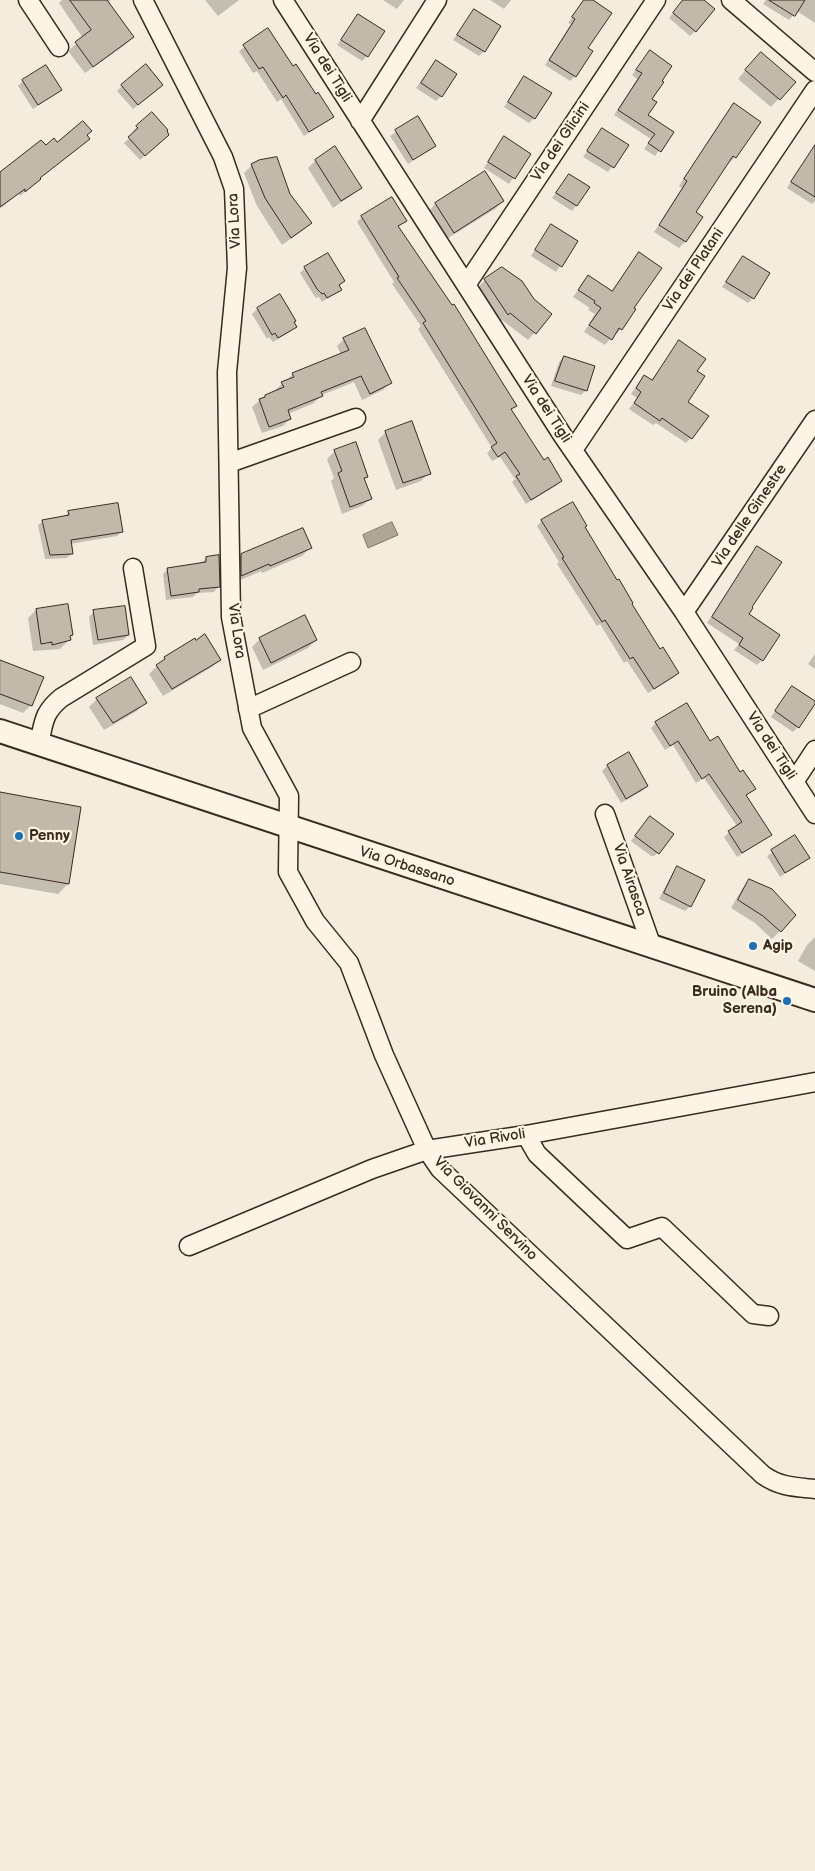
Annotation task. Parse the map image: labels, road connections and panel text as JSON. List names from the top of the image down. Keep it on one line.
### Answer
{"streets":{"main road":["Via Orbassano"],"street":["Via dei Tigli","Via dei Glicini","Via Lora","Via dei Platani","Via delle Ginestre","Via Airasca","Via Rivoli","Via Giovanni Servino"]},"crossings":[["Via dei Tigli","Via dei Glicini"],["Via dei Tigli","Via dei Platani"],["Via dei Tigli","Via delle Ginestre"],["Via Lora","Via Orbassano"],["Via Lora","Via Giovanni Servino"],["Via Orbassano","Via Airasca"],["Via Orbassano","Via Giovanni Servino"],["Via Rivoli","Via Giovanni Servino"]],"places":["Penny","Agip","Bruino (Alba Serena)"]}
